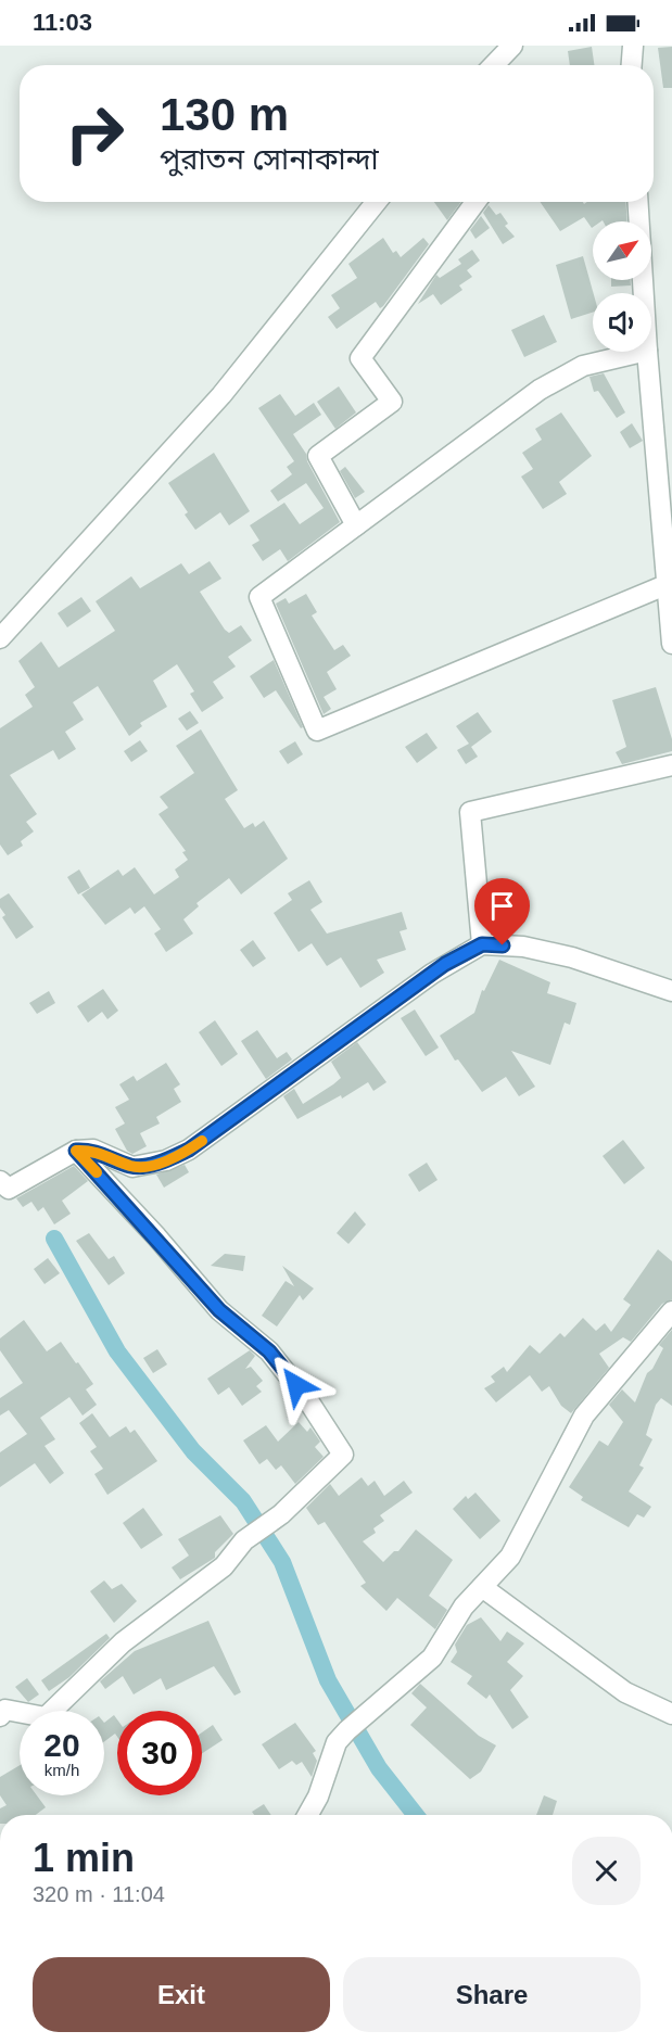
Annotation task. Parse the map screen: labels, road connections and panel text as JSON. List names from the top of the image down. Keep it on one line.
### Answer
{"north":"top right","page":{"status":"11:03","turn":["130 m","পুরাতন সোনাকান্দা"],"speed":"20 km/h","limit":"30","heading":["1 min","320 m · 11:04"],"buttons":["Exit","Share"]}}
